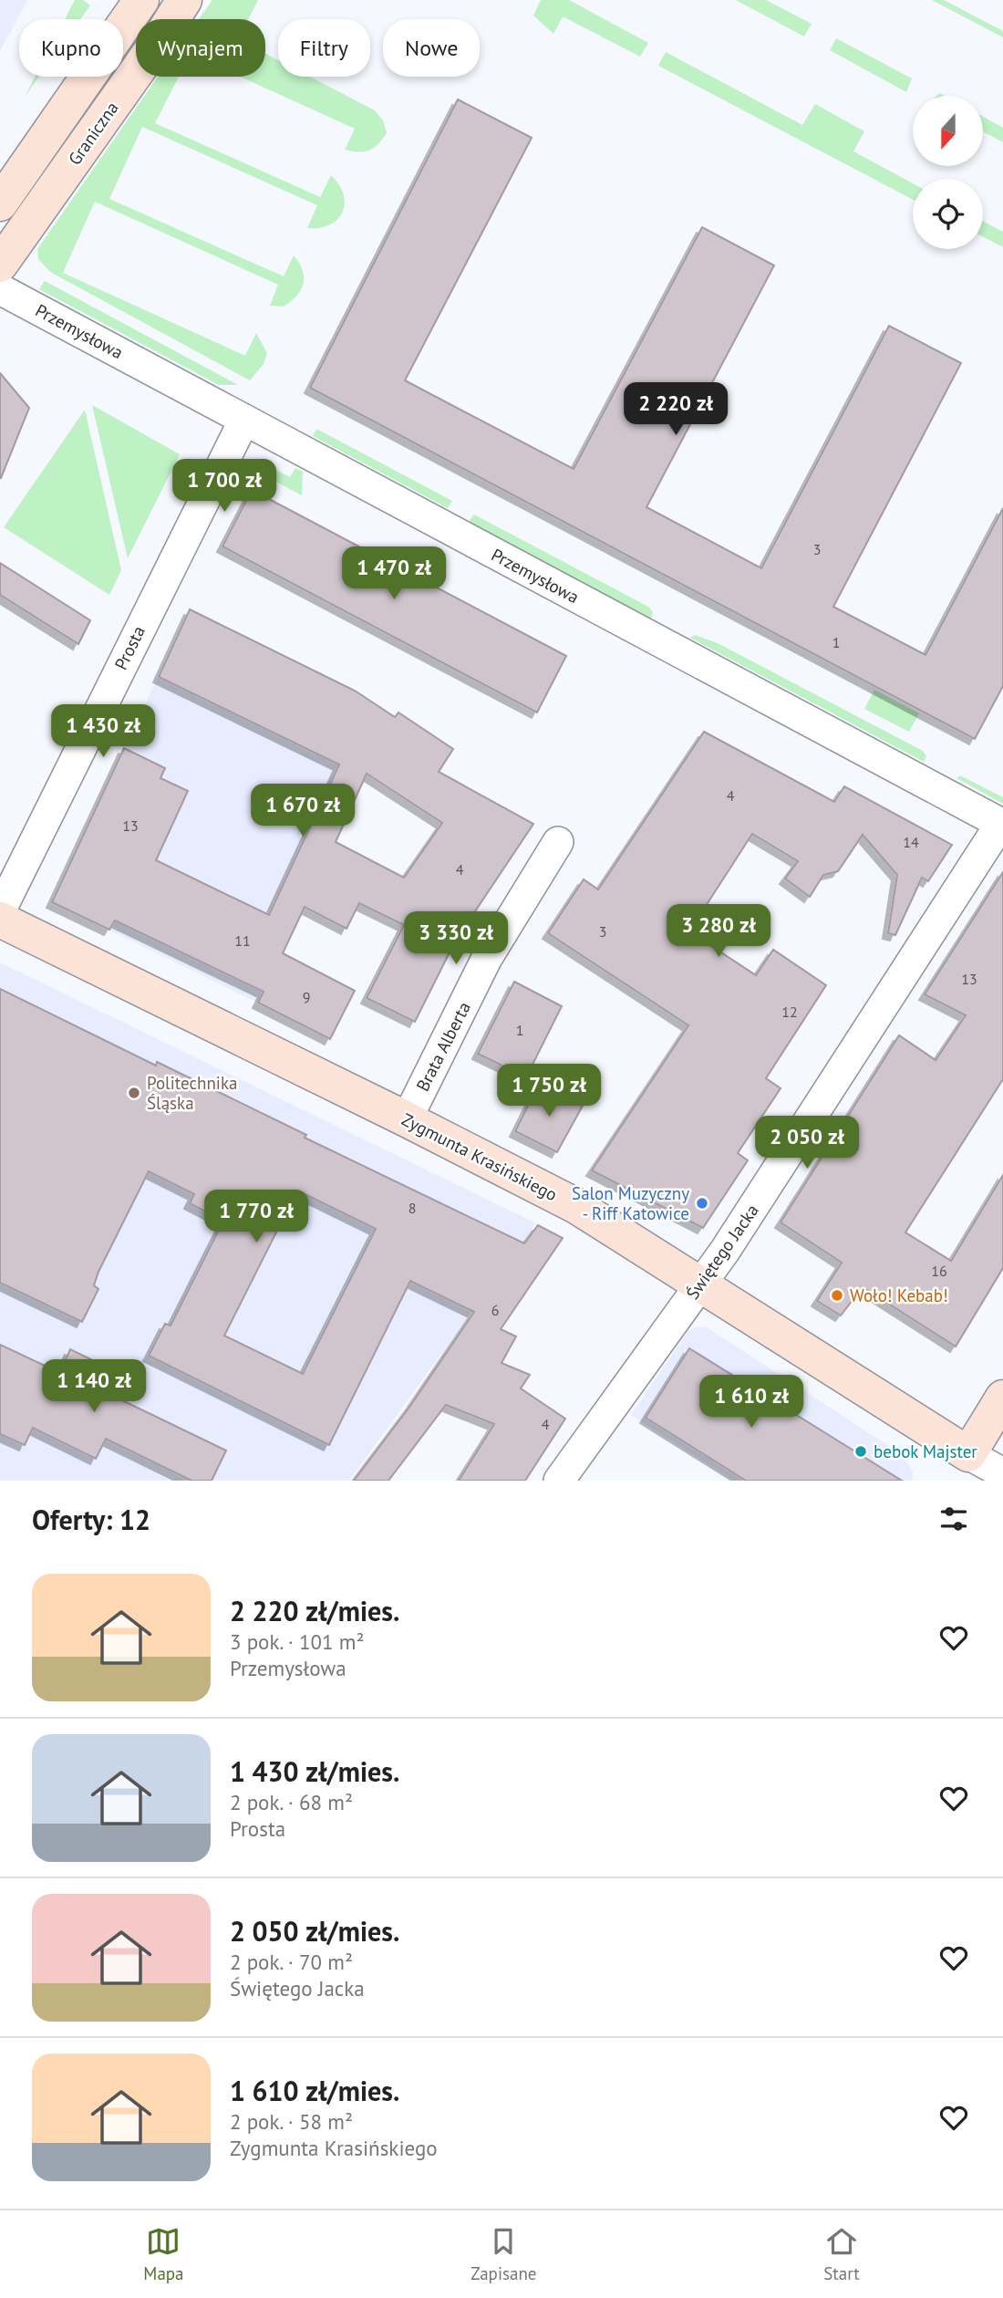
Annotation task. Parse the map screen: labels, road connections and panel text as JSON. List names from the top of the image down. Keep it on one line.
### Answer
{"streets":{"street":["Graniczna","Przemysłowa","Prosta","Brata Alberta","Zygmunta Krasińskiego","Świętego Jacka"]},"crossings":[["Przemysłowa","Prosta"],["Przemysłowa","Świętego Jacka"],["Brata Alberta","Zygmunta Krasińskiego"],["Zygmunta Krasińskiego","Świętego Jacka"]],"places":["Politechnika Śląska","Salon Muzyczny - Riff Katowice","Woło! Kebab!","bebok Majster"],"house_numbers":["3","1","4","13","14","4","3","11","13","9","12","1","8","16","6","4"],"north":"bottom","page":{"chip":["Kupno","Wynajem","Filtry","Nowe"],"price":["2 220 zł","1 700 zł","1 470 zł","1 430 zł","1 670 zł","3 280 zł","3 330 zł","1 750 zł","2 050 zł","1 770 zł","1 140 zł","1 610 zł"],"heading":"Oferty: 12","list":[{"name":"2 220 zł/mies.","note":"3 pok. · 101 m² · Przemysłowa"},{"name":"1 430 zł/mies.","note":"2 pok. · 68 m² · Prosta"},{"name":"2 050 zł/mies.","note":"2 pok. · 70 m² · Świętego Jacka"},{"name":"1 610 zł/mies.","note":"2 pok. · 58 m² · Zygmunta Krasińskiego"}],"tabs":["Mapa","Zapisane","Start"]}}
